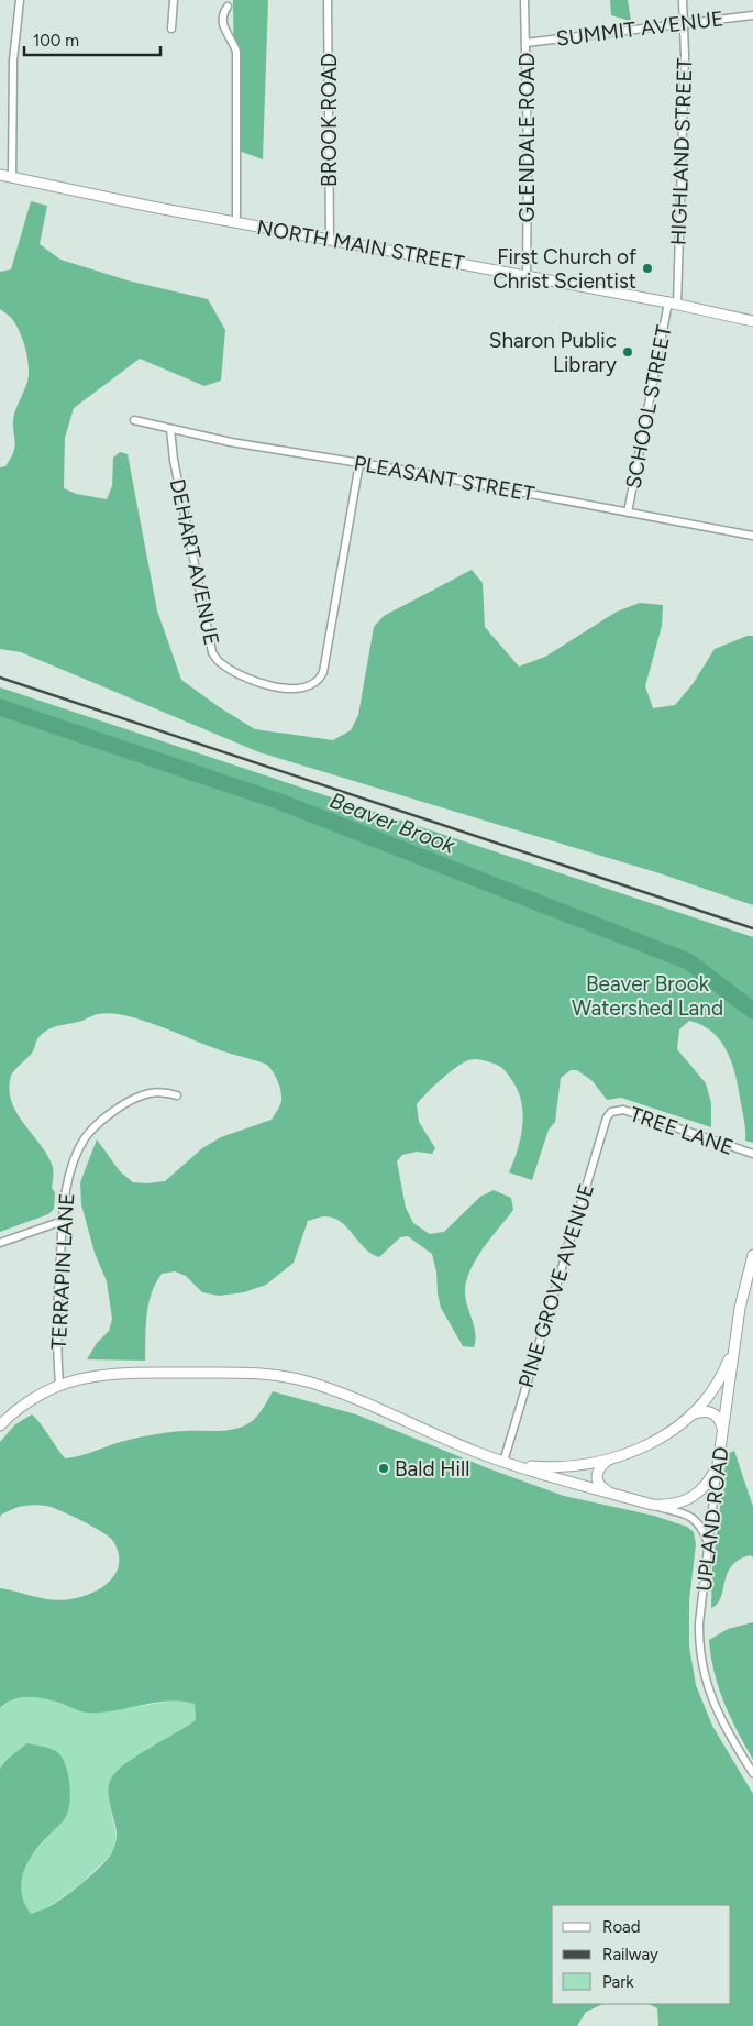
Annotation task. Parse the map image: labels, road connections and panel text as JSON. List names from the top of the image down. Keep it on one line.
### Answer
{"streets":{"main road":["NORTH MAIN STREET","UPLAND ROAD"],"street":["SUMMIT AVENUE","BROOK ROAD","GLENDALE ROAD","HIGHLAND STREET","SCHOOL STREET","PLEASANT STREET","DEHART AVENUE","TREE LANE","TERRAPIN LANE","PINE GROVE AVENUE"]},"crossings":[["SUMMIT AVENUE","GLENDALE ROAD"],["SUMMIT AVENUE","HIGHLAND STREET"],["BROOK ROAD","NORTH MAIN STREET"],["GLENDALE ROAD","NORTH MAIN STREET"],["HIGHLAND STREET","NORTH MAIN STREET"],["HIGHLAND STREET","SCHOOL STREET"],["NORTH MAIN STREET","SCHOOL STREET"],["SCHOOL STREET","PLEASANT STREET"],["PLEASANT STREET","DEHART AVENUE"],["TREE LANE","PINE GROVE AVENUE"]],"water":["Beaver Brook"],"parks":["Beaver Brook Watershed Land"],"places":["First Church of Christ Scientist","Sharon Public Library","Bald Hill"],"legend":["Road","Railway","Park"],"scale_bar":"100 m"}
